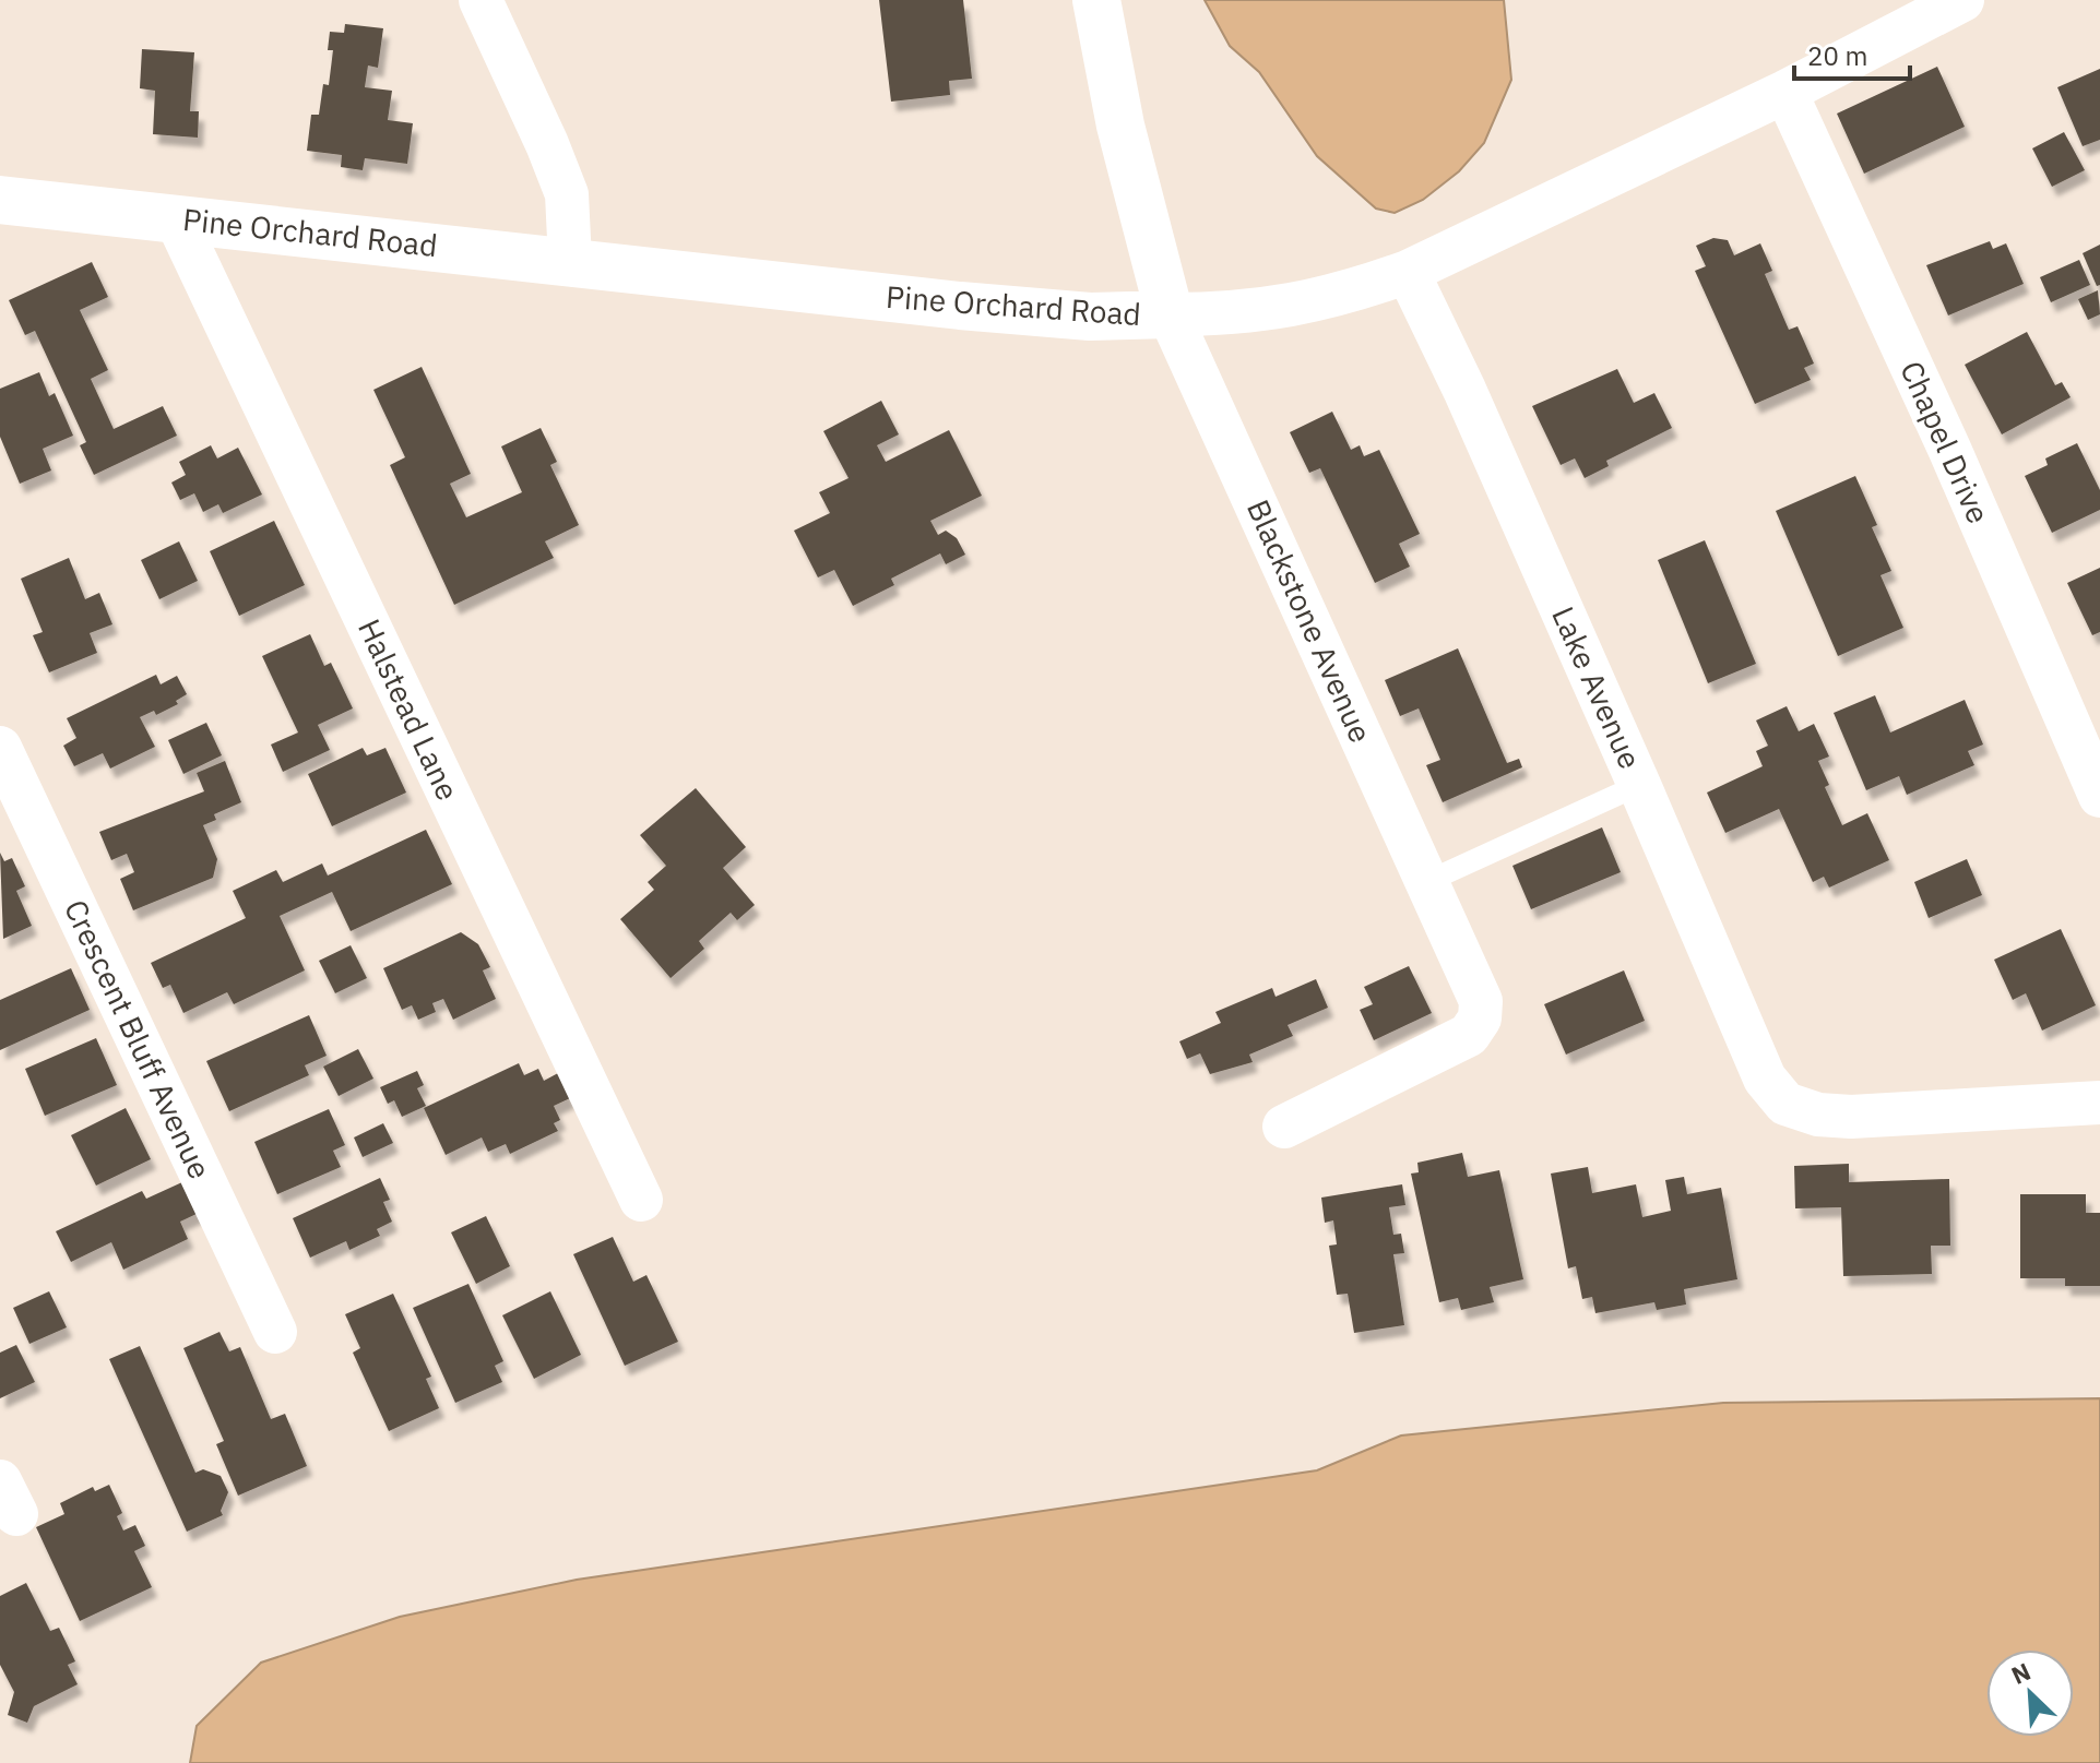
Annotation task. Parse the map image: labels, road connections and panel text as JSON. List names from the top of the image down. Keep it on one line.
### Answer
{"streets":{"main road":["Pine Orchard Road","Blackstone Avenue"],"street":["Chapel Drive","Lake Avenue","Halstead Lane","Crescent Bluff Avenue"]},"crossings":[["Pine Orchard Road","Chapel Drive"],["Pine Orchard Road","Blackstone Avenue"],["Pine Orchard Road","Lake Avenue"],["Pine Orchard Road","Halstead Lane"]],"scale_bar":"20 m","north":"top left"}
